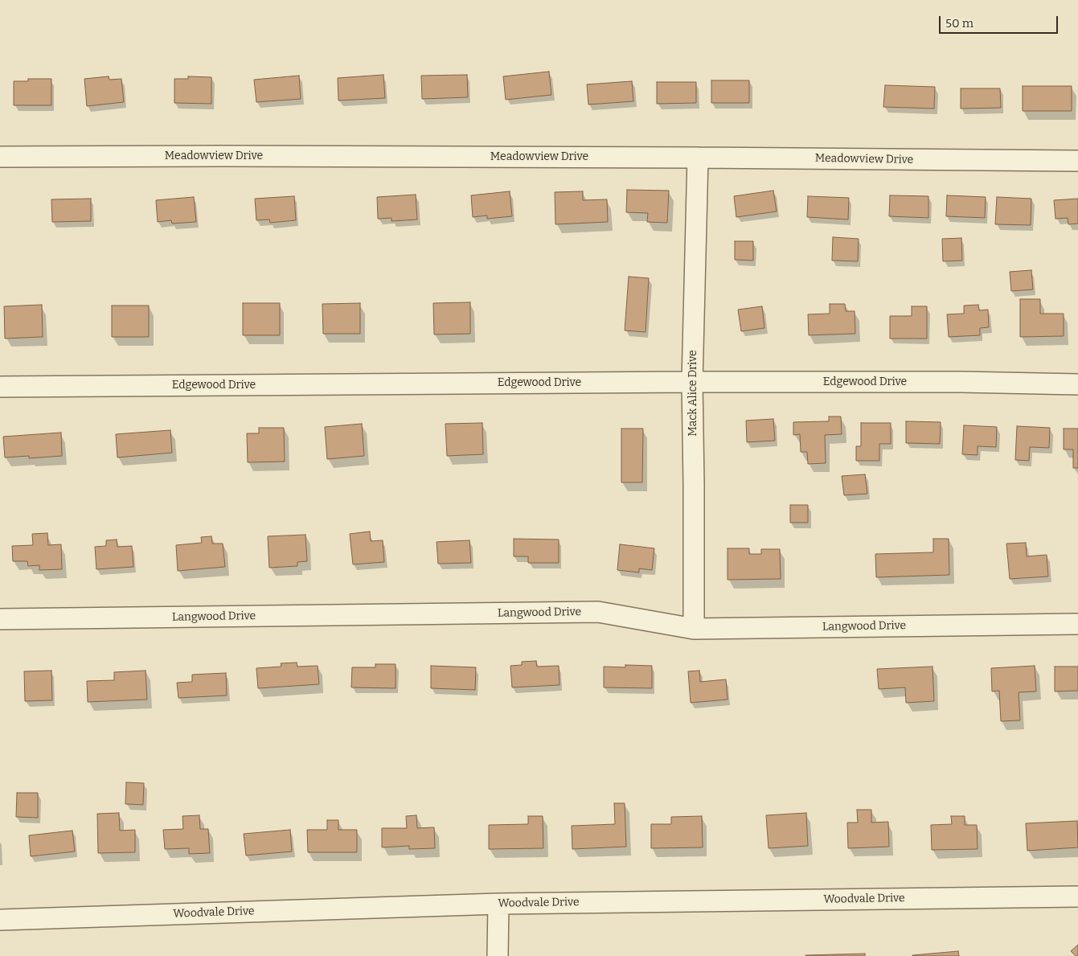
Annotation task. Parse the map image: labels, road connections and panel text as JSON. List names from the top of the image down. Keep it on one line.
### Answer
{"streets":{"street":["Meadowview Drive","Edgewood Drive","Mack Alice Drive","Langwood Drive","Woodvale Drive"]},"crossings":[["Meadowview Drive","Mack Alice Drive"],["Edgewood Drive","Mack Alice Drive"],["Mack Alice Drive","Langwood Drive"]],"scale_bar":"50 m"}
